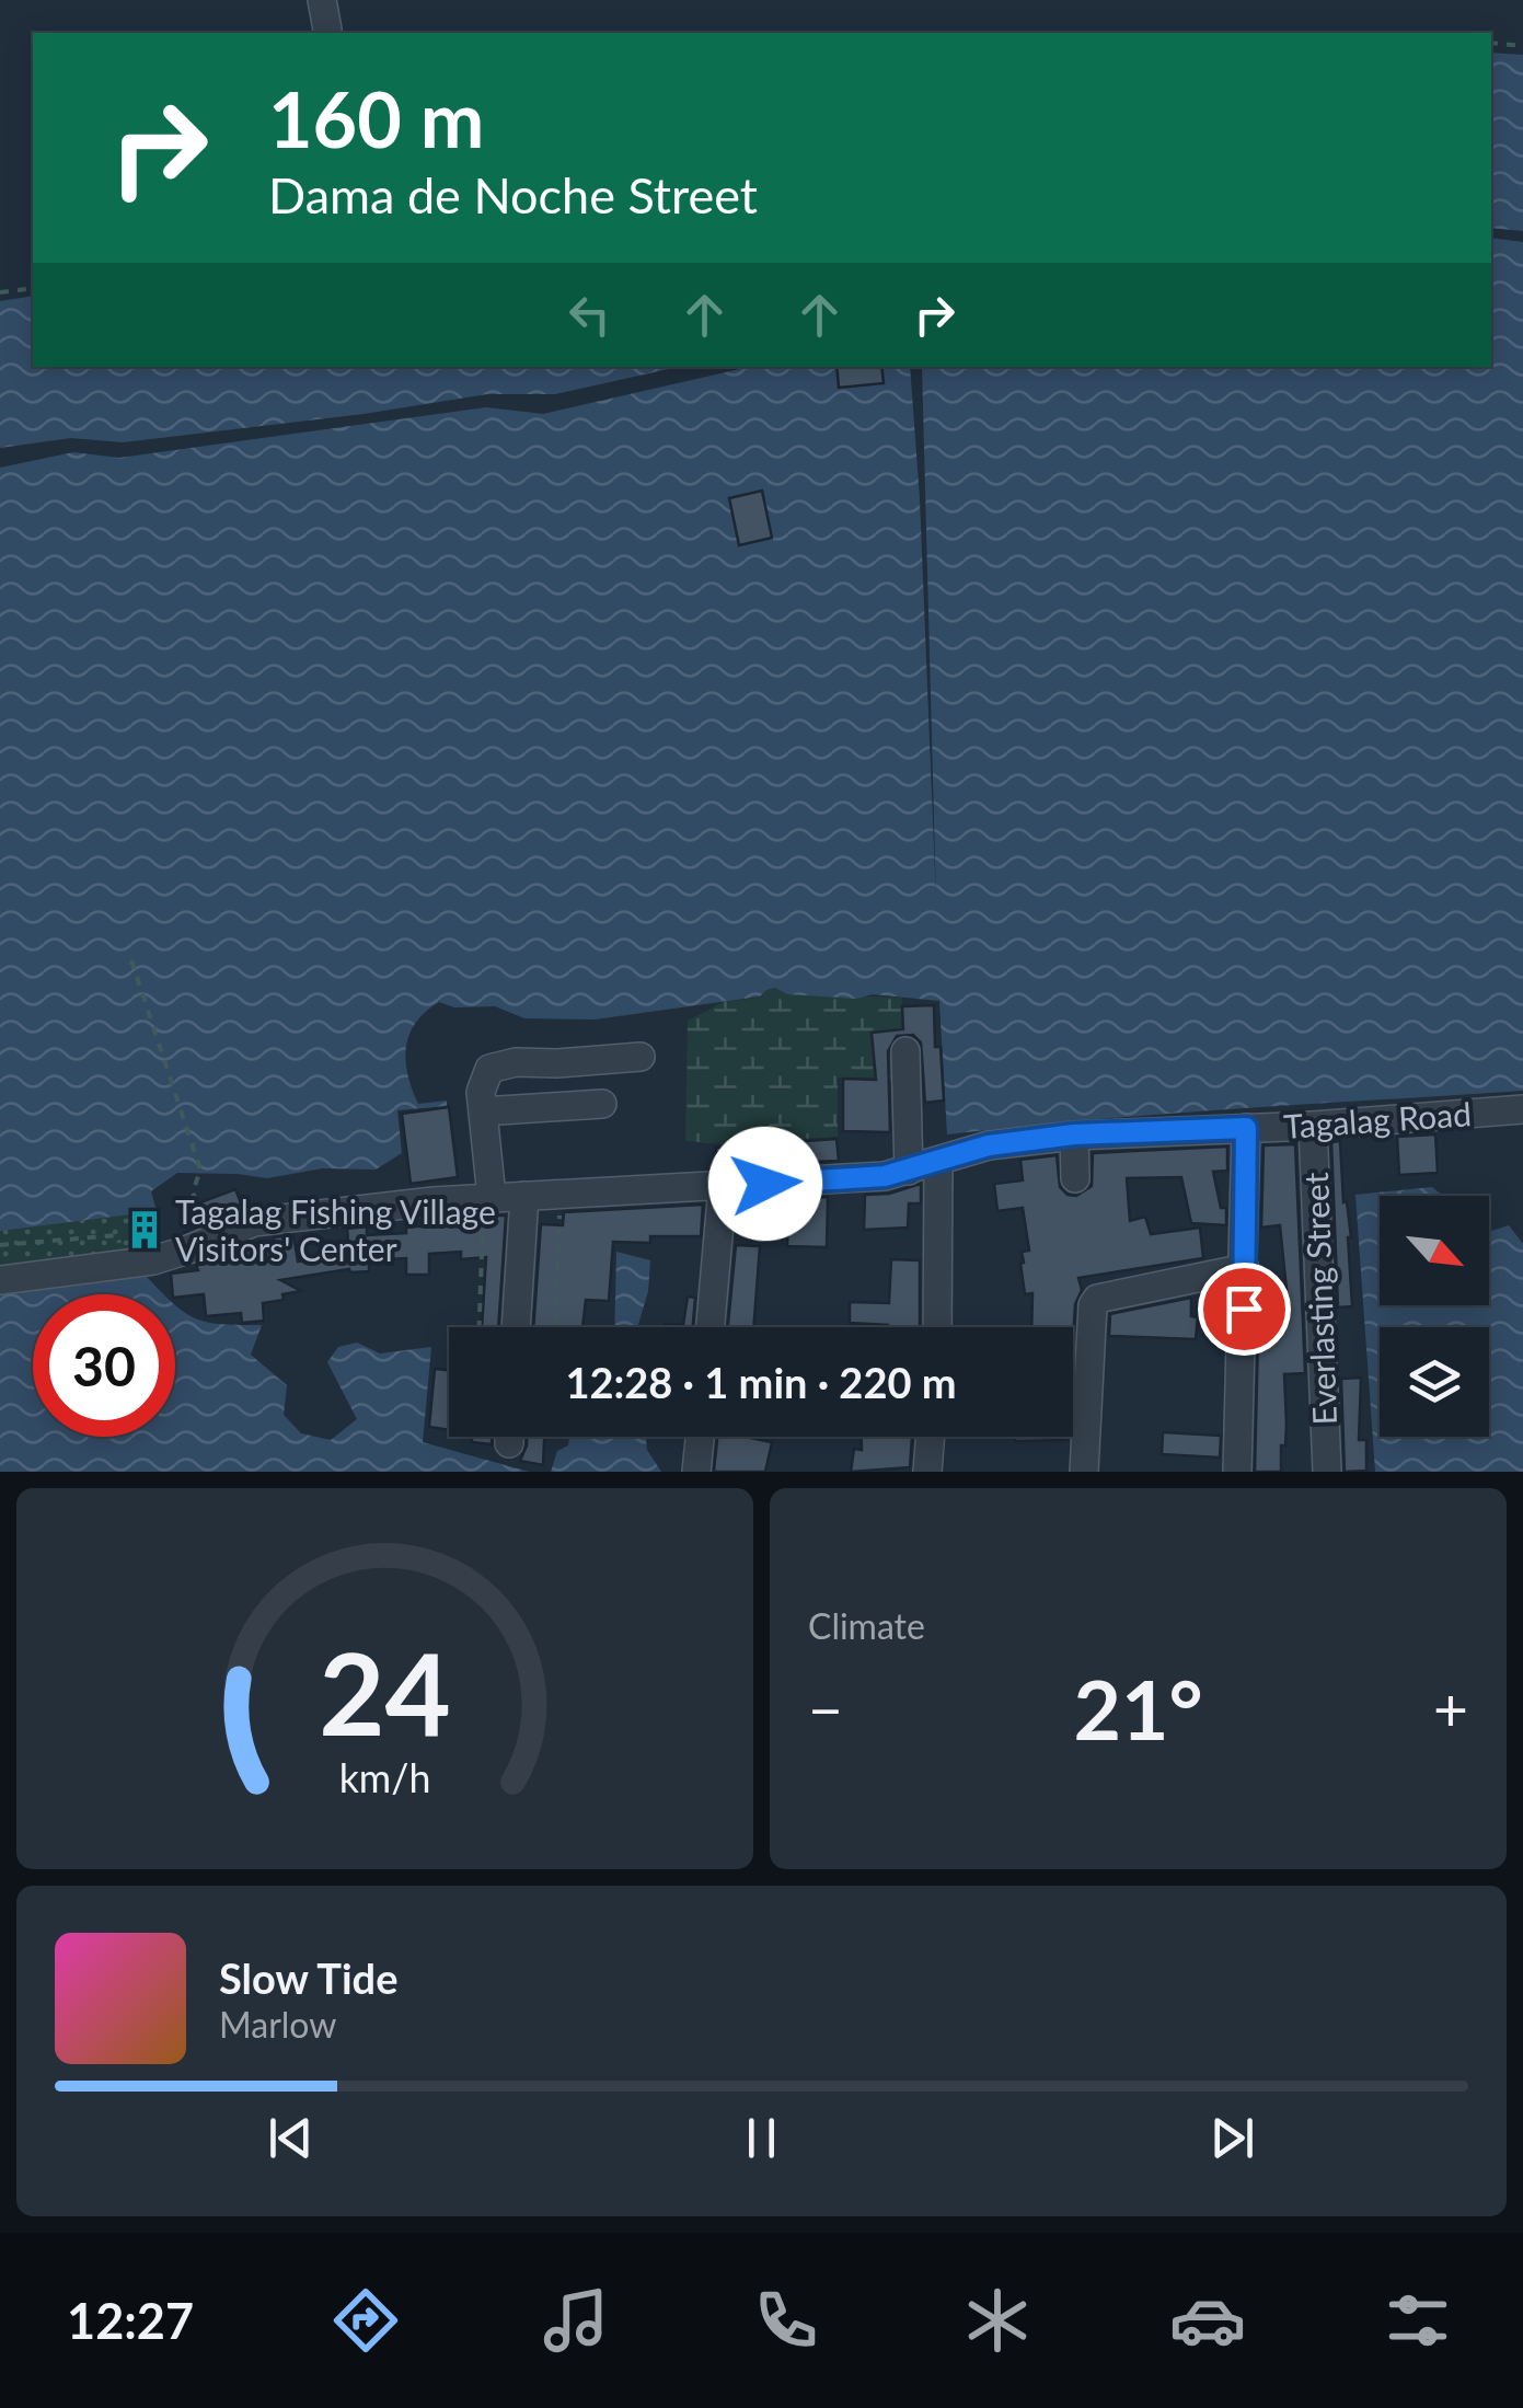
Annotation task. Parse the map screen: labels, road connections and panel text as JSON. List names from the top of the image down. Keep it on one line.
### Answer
{"streets":{"street":["Tagalag Road","Everlasting Street"]},"crossings":[["Tagalag Road","Everlasting Street"]],"places":{"building":["Tagalag Fishing Village Visitors' Center"]},"north":"bottom right","page":{"turn":["160 m","Dama de Noche Street"],"limit":"30","trip":"12:28 · 1 min · 220 m","tile":"Climate","heat":["−","21°","+"],"song":["Slow Tide","Marlow"],"tabs":"12:27","gauge":["24","km/h"]}}
